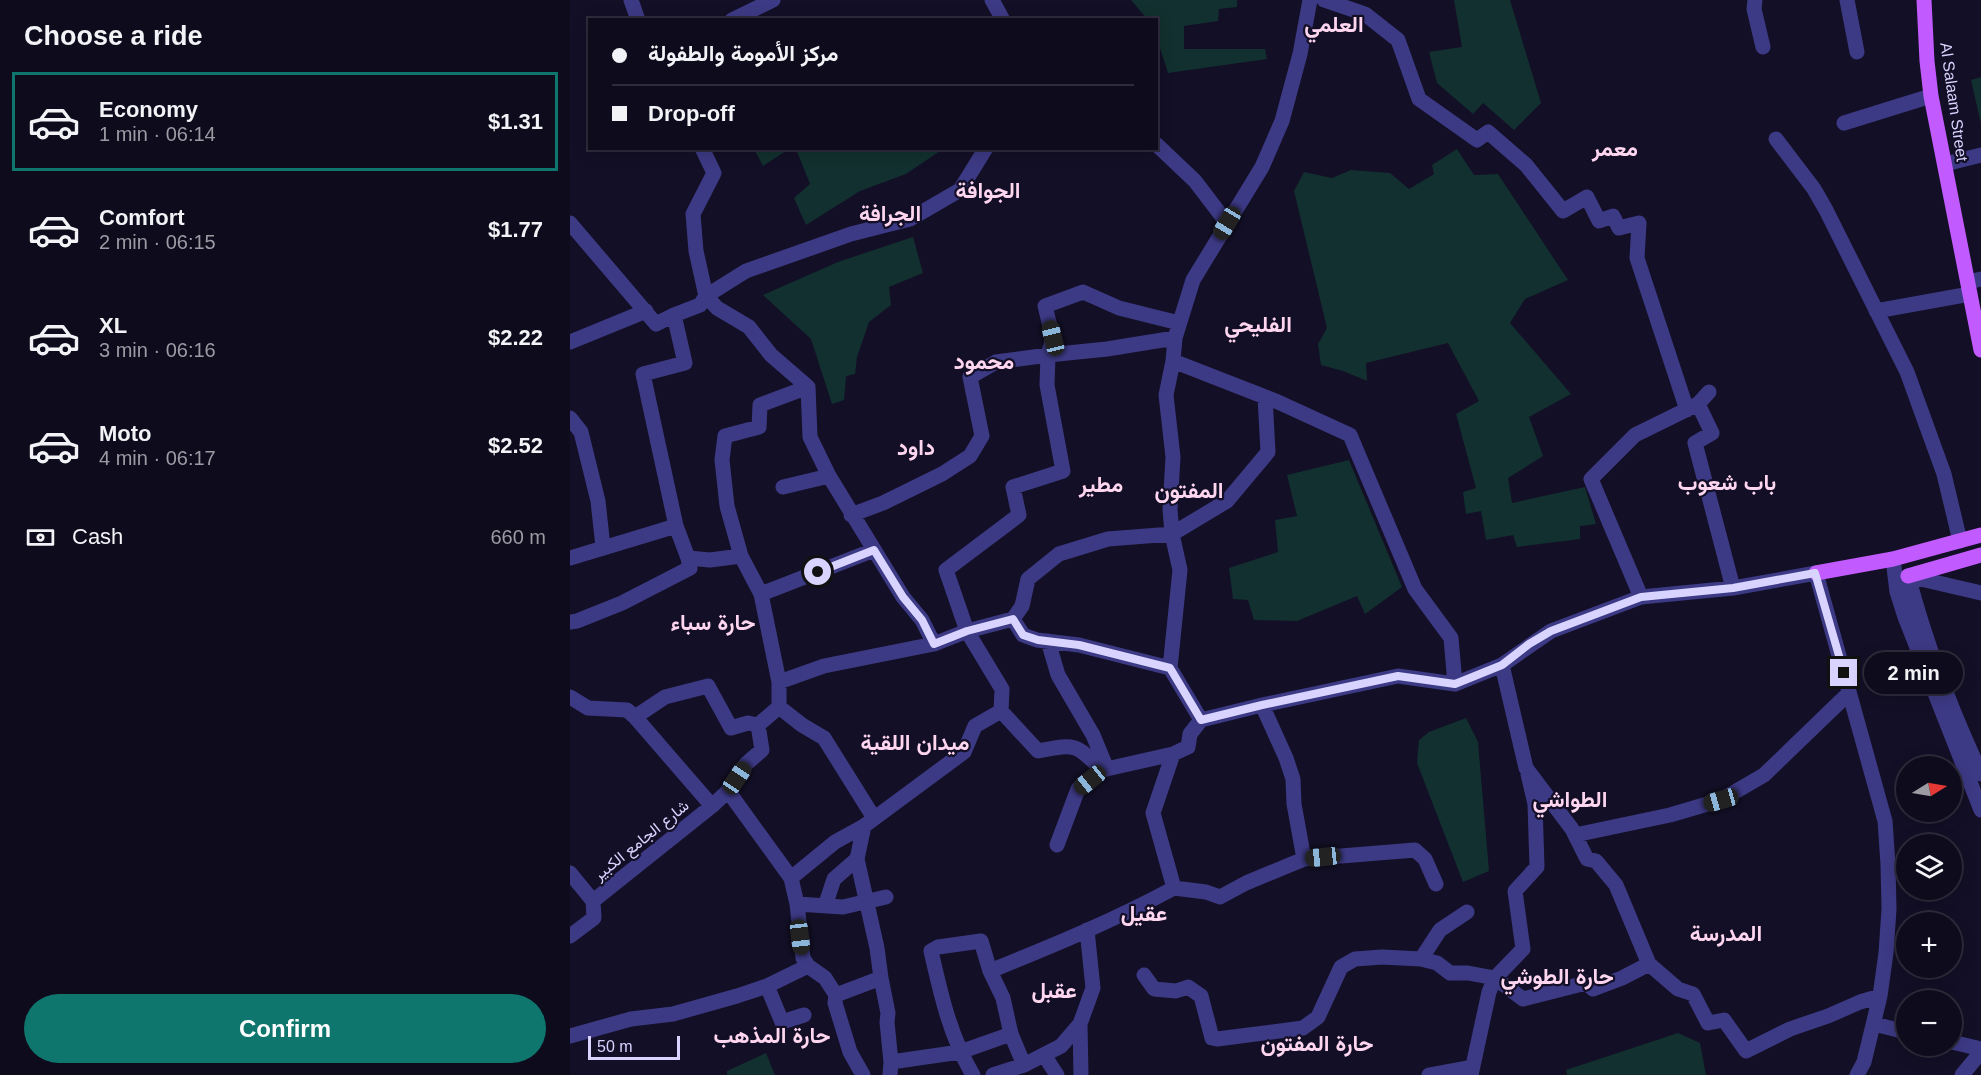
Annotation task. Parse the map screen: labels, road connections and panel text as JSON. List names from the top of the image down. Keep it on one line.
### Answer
{"streets":{"main road":["Al Salaam Street"],"street":["شارع الجامع الكبير"]},"districts":["العلمي","معمر","الجوافة","الجرافة","الفليحي","محمود","داود","باب شعوب","مطير","المفتون","حارة سباء","ميدان اللقية","الطواشي","عقيل","المدرسة","حارة الطوشي","عقبل","حارة المذهب","حارة المفتون"],"scale_bar":"50 m","north":"right","page":{"heading":"Choose a ride","banner":["مركز الأمومة والطفولة","Drop-off"],"list":[{"name":"Economy","note":"1 min · 06:14","value":"$1.31"},{"name":"Comfort","note":"2 min · 06:15","value":"$1.77"},{"name":"XL","note":"3 min · 06:16","value":"$2.22"},{"name":"Moto","note":"4 min · 06:17","value":"$2.52"}],"pay":["Cash","660 m"],"bubble":"2 min","map_buttons":["+","−"],"buttons":"Confirm","scale":"50 m"}}
